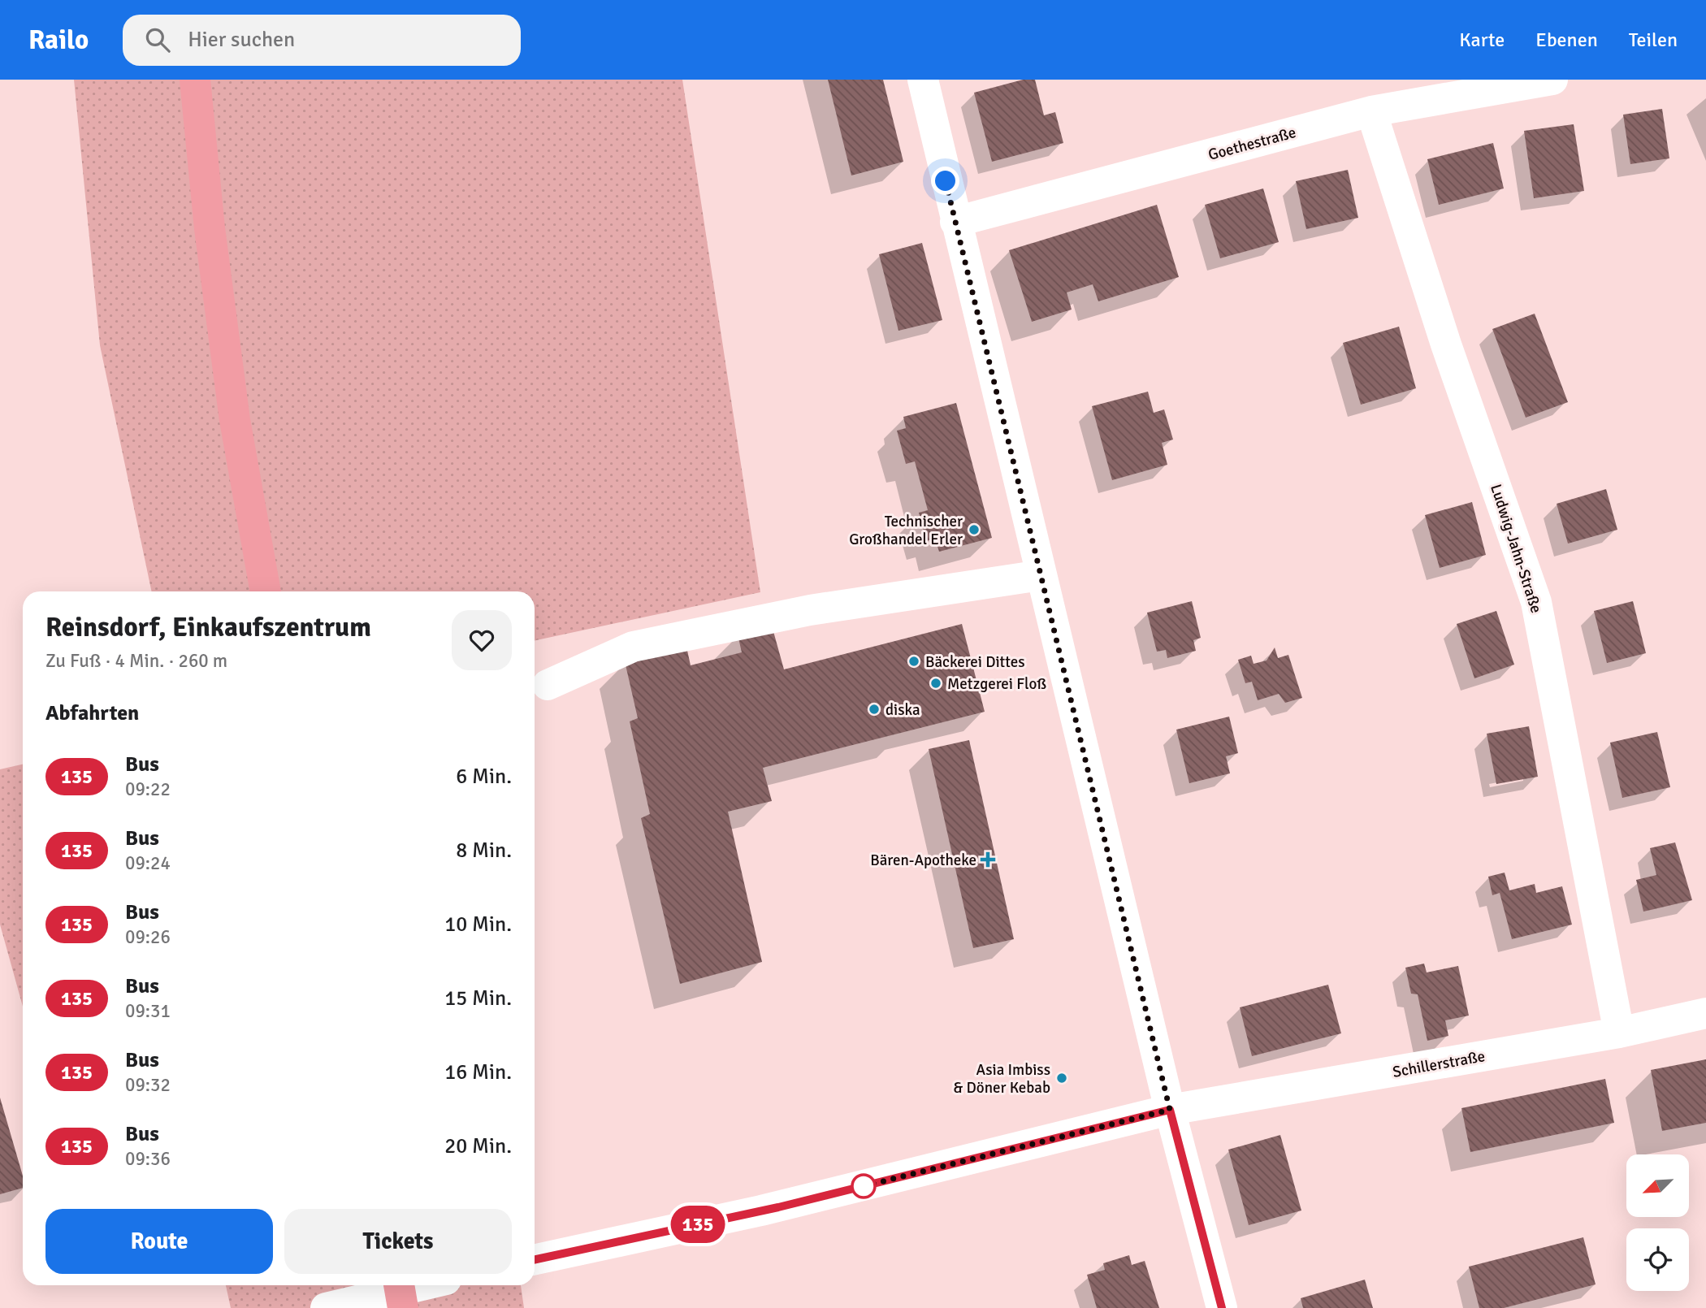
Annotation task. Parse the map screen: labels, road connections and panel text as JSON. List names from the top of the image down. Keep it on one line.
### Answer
{"streets":{"street":["Goethestraße","Ludwig-Jahn-Straße","Schillerstraße"]},"crossings":[["Goethestraße","Ludwig-Jahn-Straße"],["Ludwig-Jahn-Straße","Schillerstraße"]],"places":{"other":["Technischer Großhandel Erler","Bäckerei Dittes","Metzgerei Floß","diska","Asia Imbiss & Döner Kebab"],"health":["Bären-Apotheke"]},"lines":["bus line 135"],"north":"bottom left","page":{"header":"Railo","search":"Hier suchen","nav":["Karte","Ebenen","Teilen"],"on_map":"135","heading":[["Reinsdorf, Einkaufszentrum","Zu Fuß · 4 Min. · 260 m"],"Abfahrten"],"list":[{"mark":"135","name":"Bus","note":"09:22","value":"6 Min."},{"mark":"135","name":"Bus","note":"09:24","value":"8 Min."},{"mark":"135","name":"Bus","note":"09:26","value":"10 Min."},{"mark":"135","name":"Bus","note":"09:31","value":"15 Min."},{"mark":"135","name":"Bus","note":"09:32","value":"16 Min."},{"mark":"135","name":"Bus","note":"09:36","value":"20 Min."}],"buttons":["Route","Tickets"]}}
